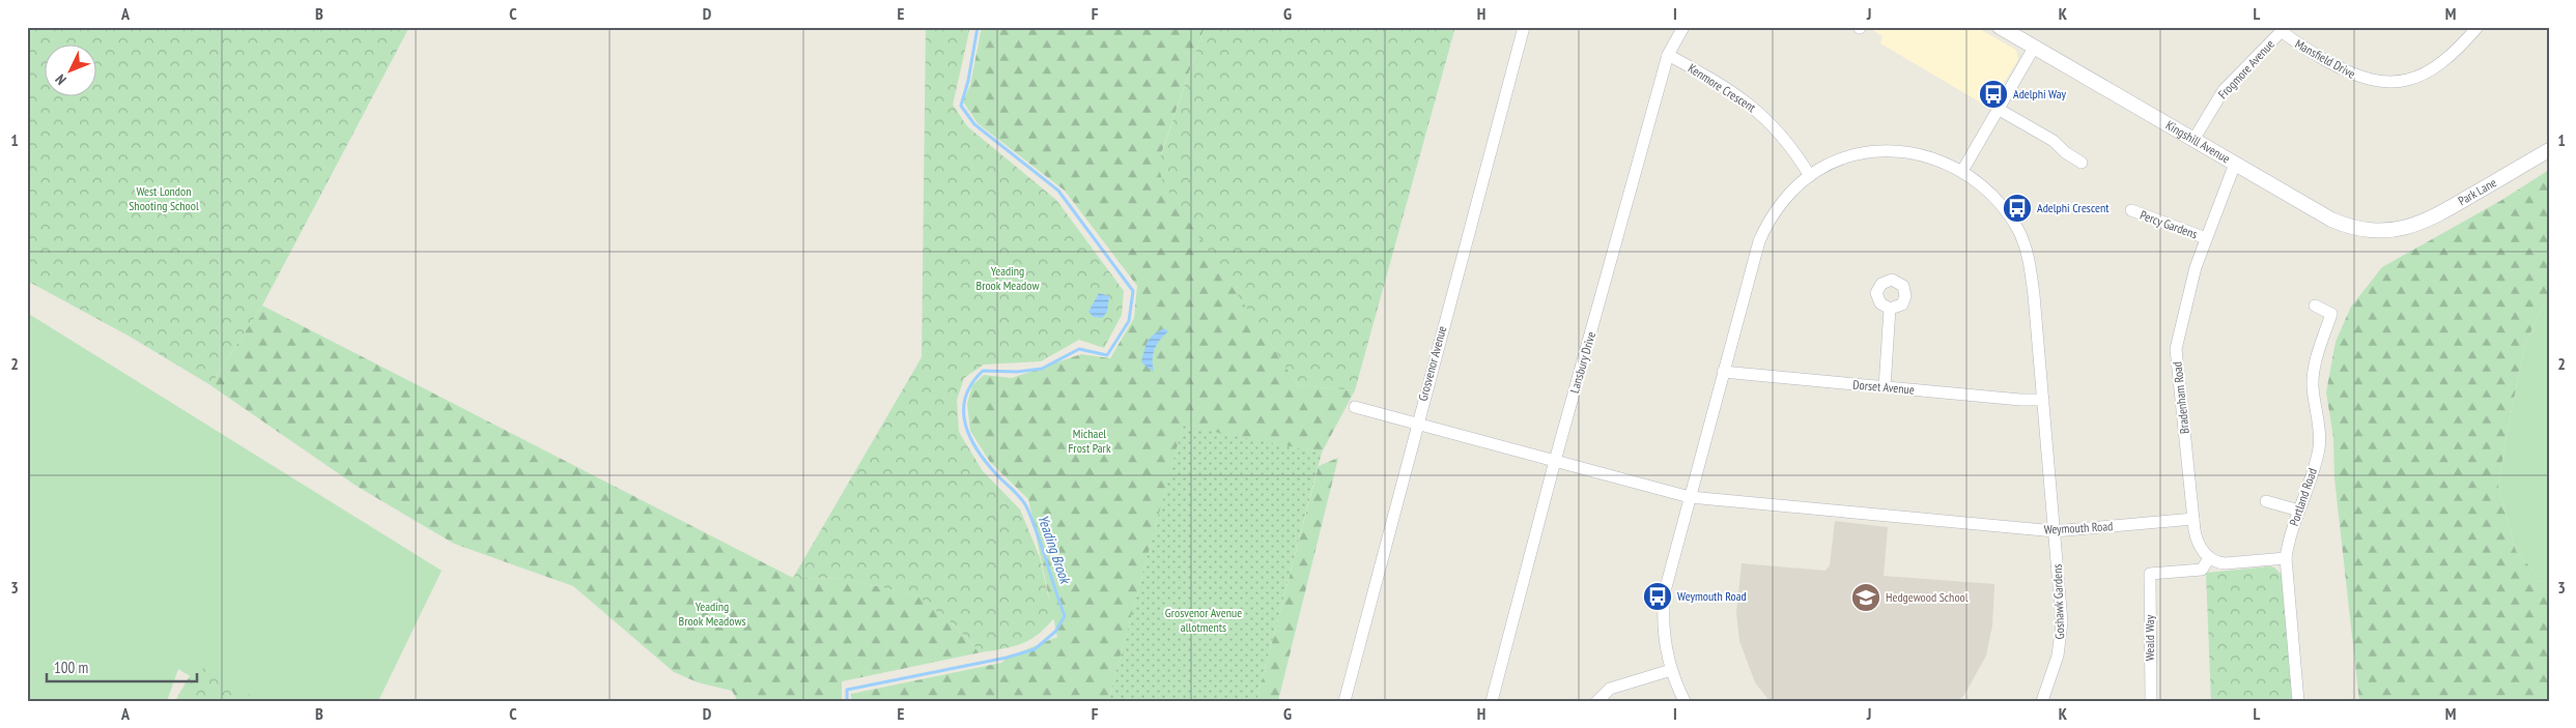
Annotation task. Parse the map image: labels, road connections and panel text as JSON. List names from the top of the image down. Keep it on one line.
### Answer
{"streets":{"street":["Mansfield Drive","Frogmore Avenue","Kenmore Crescent","Kingshill Avenue","Park Lane","Percy Gardens","Lansbury Drive","Grosvenor Avenue","Dorset Avenue","Bradenham Road","Portland Road","Weymouth Road","Goshawk Gardens","Weald Way"]},"crossings":[["Mansfield Drive","Frogmore Avenue"],["Frogmore Avenue","Kingshill Avenue"],["Kenmore Crescent","Lansbury Drive"],["Kingshill Avenue","Park Lane"],["Kingshill Avenue","Bradenham Road"],["Percy Gardens","Bradenham Road"],["Lansbury Drive","Weymouth Road"],["Grosvenor Avenue","Weymouth Road"],["Bradenham Road","Weymouth Road"],["Bradenham Road","Weald Way"],["Weymouth Road","Goshawk Gardens"]],"water":["Yeading Brook"],"parks":["West London Shooting School","Yeading Brook Meadow","Michael Frost Park","Yeading Brook Meadows","Grosvenor Avenue allotments"],"places":{"bus stop":["Adelphi Way","Adelphi Crescent","Weymouth Road"],"school or university":["Hedgewood School"]},"scale_bar":"100 m","north":"bottom left","grid":{"columns":["A","B","C","D","E","F","G","H","I","J","K","L","M"],"rows":["1","2","3"]}}
